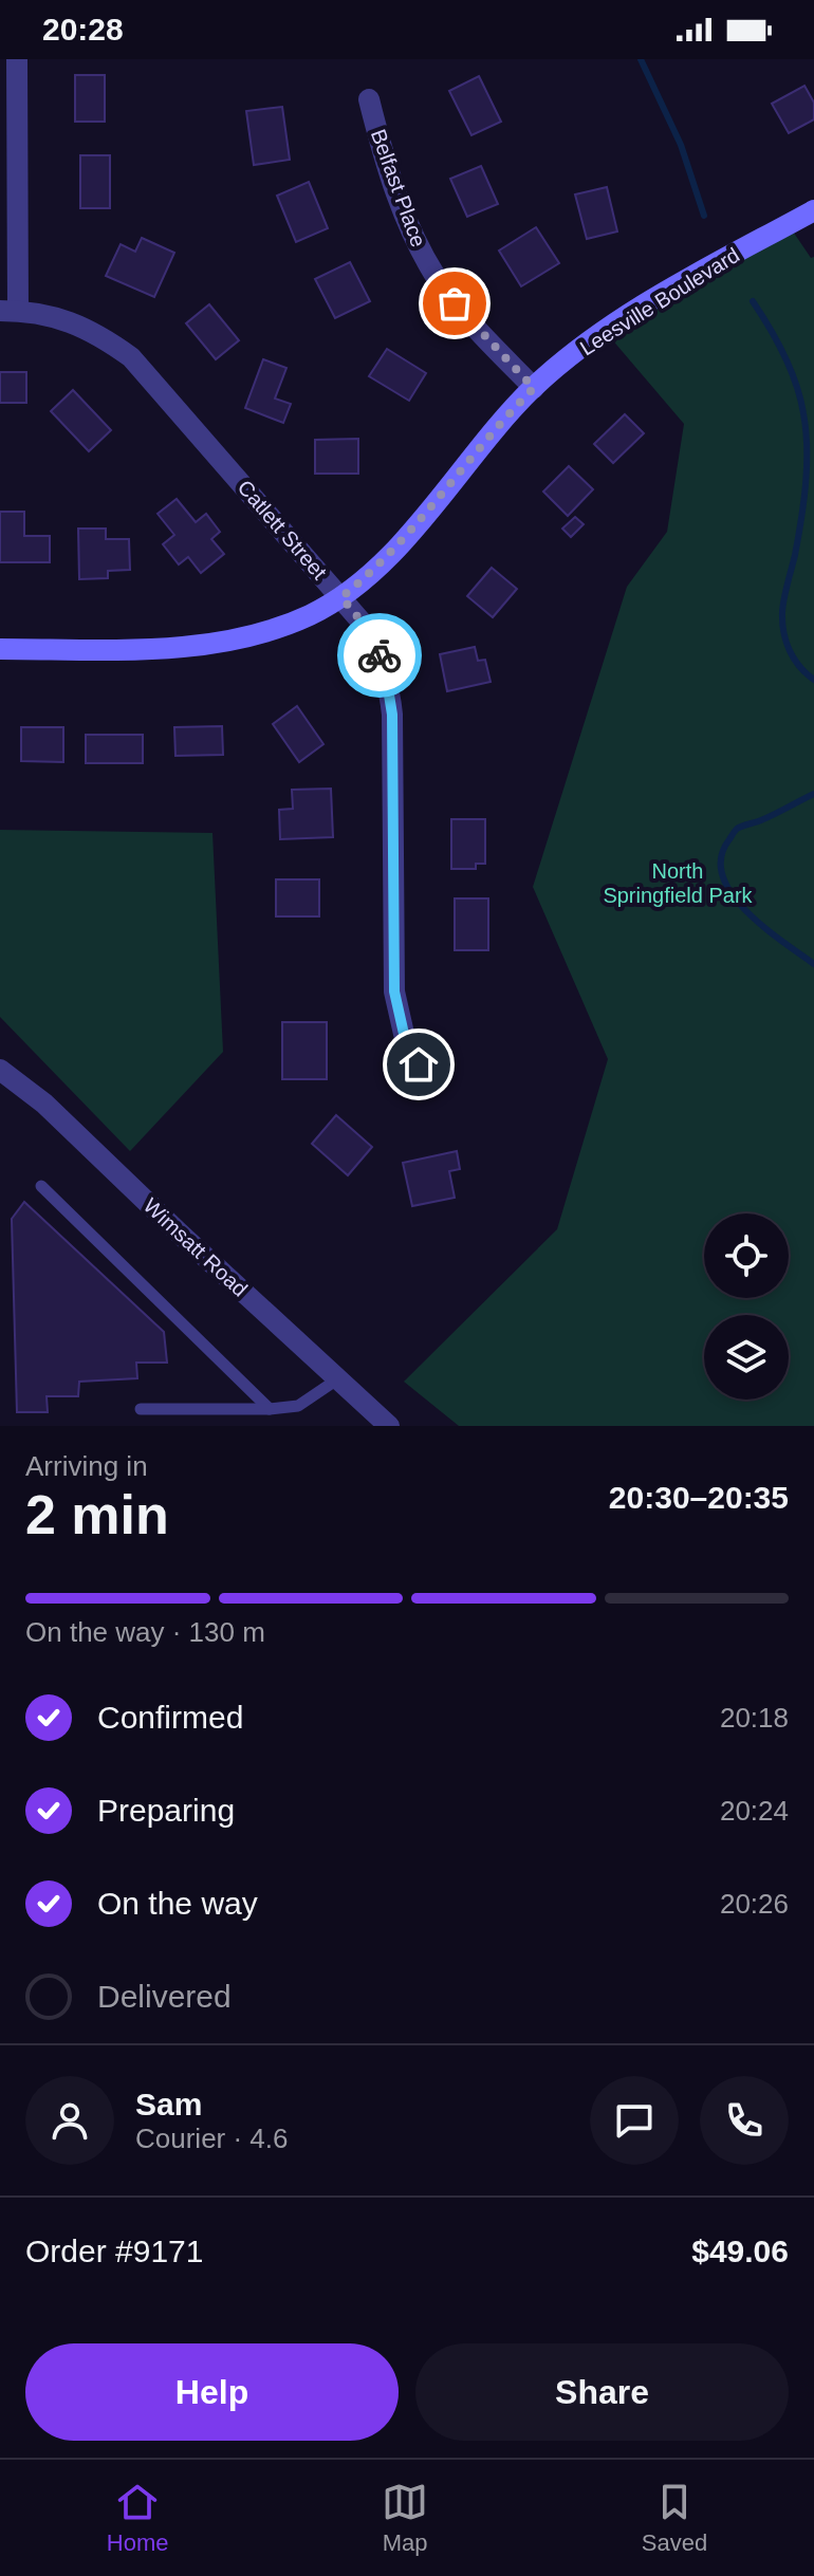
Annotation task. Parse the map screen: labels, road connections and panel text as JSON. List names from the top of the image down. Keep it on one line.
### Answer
{"streets":{"street":["Belfast Place","Leesville Boulevard","Catlett Street","Wimsatt Road"]},"crossings":[["Belfast Place","Leesville Boulevard"],["Leesville Boulevard","Catlett Street"]],"parks":["North Springfield Park"],"page":{"status":"20:28","heading":["2 min","Arriving in","20:30–20:35"],"panel":["Sam","Courier · 4.6","Order #9171","$49.06"],"bar":"On the way · 130 m","list":[["Confirmed","20:18"],["Preparing","20:24"],["On the way","20:26"],"Delivered"],"buttons":["Help","Share"],"tabs":["Home","Map","Saved"]}}
